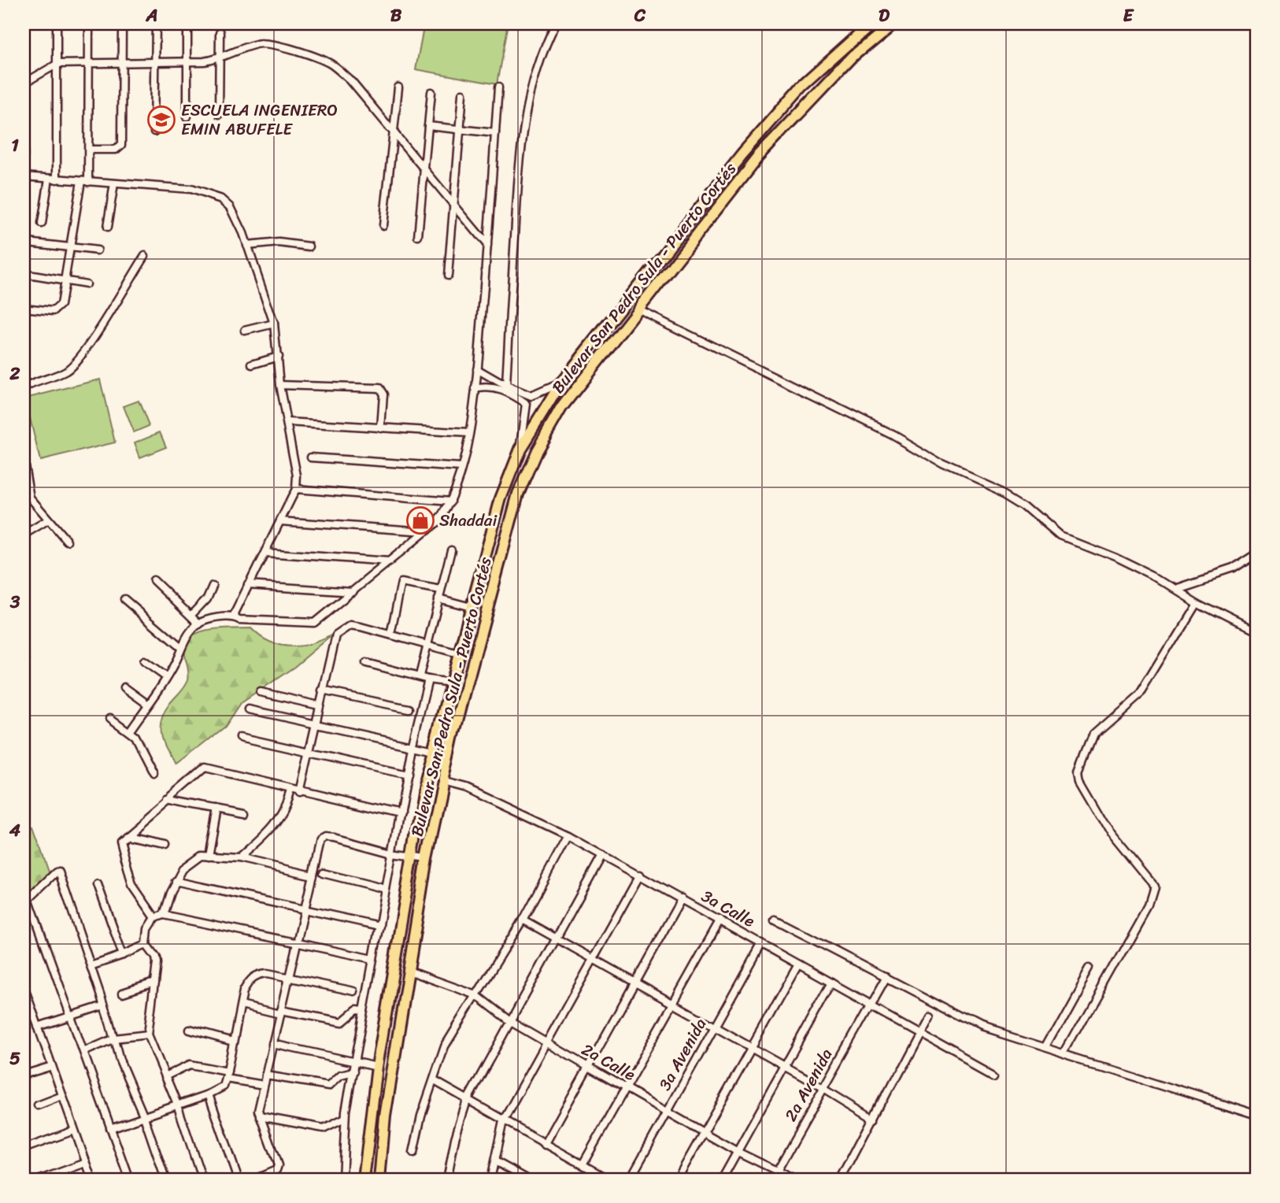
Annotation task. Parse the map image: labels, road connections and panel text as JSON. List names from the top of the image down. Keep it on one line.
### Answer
{"streets":{"highway":["Bulevar San Pedro Sula - Puerto Cortés"],"street":["3a Calle","3a Avenida","2a Calle","2a Avenida"]},"crossings":[["Bulevar San Pedro Sula - Puerto Cortés","3a Calle"],["Bulevar San Pedro Sula - Puerto Cortés","2a Calle"],["3a Calle","3a Avenida"],["3a Calle","2a Avenida"],["3a Avenida","2a Calle"],["2a Calle","2a Avenida"]],"places":{"school or university":["ESCUELA INGENIERO EMIN ABUFELE"],"shop":["Shaddai"]},"grid":{"columns":["A","B","C","D","E"],"rows":["1","2","3","4","5"]}}
